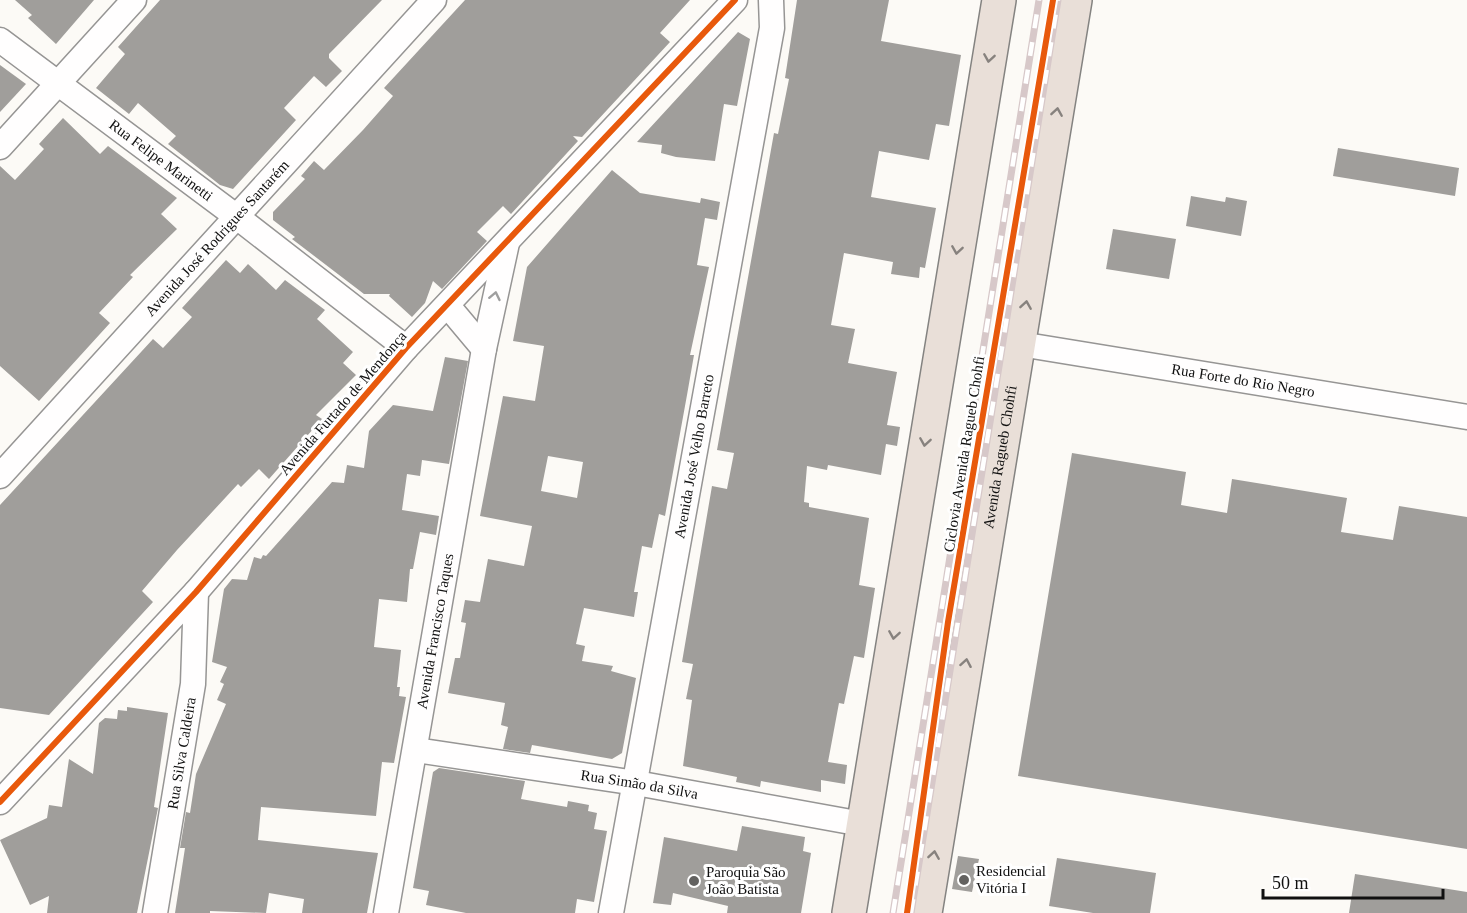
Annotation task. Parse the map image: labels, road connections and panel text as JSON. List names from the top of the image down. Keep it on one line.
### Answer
{"streets":{"highway":["Avenida Ragueb Chohfi"],"street":["Rua Felipe Marinetti","Avenida José Rodrigues Santarém","Rua Forte do Rio Negro","Avenida Furtado de Mendonça","Avenida José Velho Barreto","Avenida Francisco Taques","Rua Silva Caldeira","Rua Simão da Silva"],"cycle path":["Ciclovia Avenida Ragueb Chohfi"]},"crossings":[["Rua Felipe Marinetti","Avenida José Rodrigues Santarém"],["Rua Felipe Marinetti","Avenida Furtado de Mendonça"],["Rua Forte do Rio Negro","Avenida Ragueb Chohfi"],["Avenida Furtado de Mendonça","Avenida Francisco Taques"],["Avenida Furtado de Mendonça","Rua Silva Caldeira"],["Avenida José Velho Barreto","Rua Simão da Silva"],["Avenida Francisco Taques","Rua Simão da Silva"]],"places":["Residencial Vitória I","Paroquia São João Batista"],"scale_bar":"50 m"}
